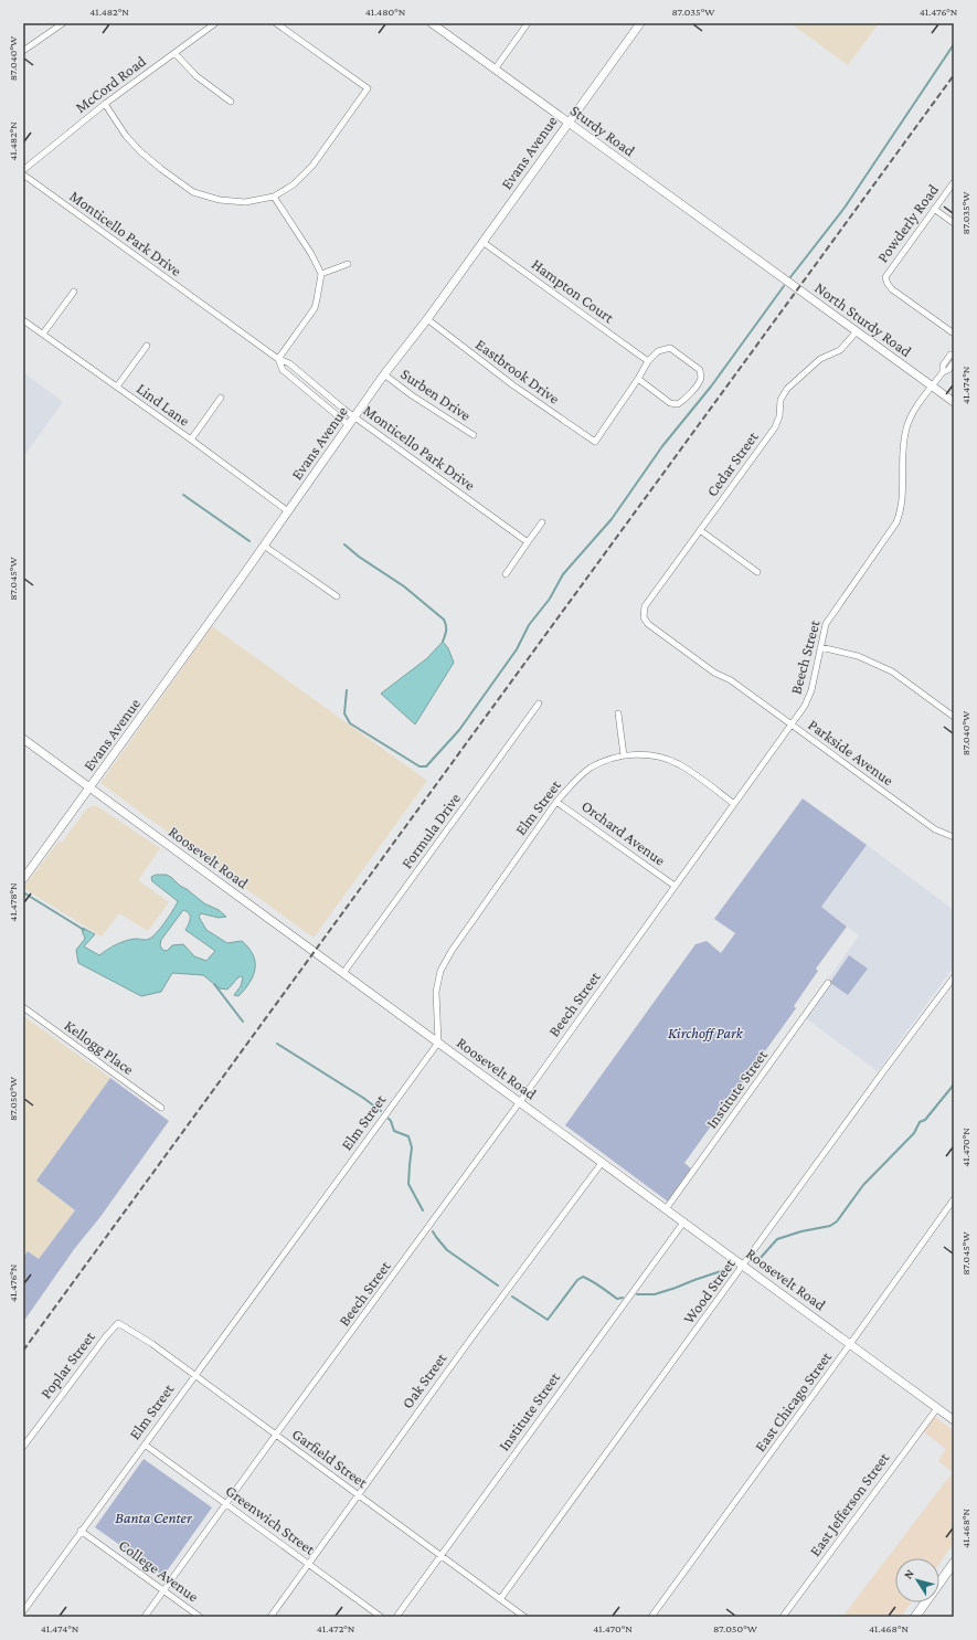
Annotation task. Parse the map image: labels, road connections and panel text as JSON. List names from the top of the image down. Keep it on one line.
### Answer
{"streets":{"street":["McCord Road","Sturdy Road","Evans Avenue","Powderly Road","Monticello Park Drive","Hampton Court","North Sturdy Road","Eastbrook Drive","Surben Drive","Lind Lane","Cedar Street","Beech Street","Parkside Avenue","Elm Street","Formula Drive","Orchard Avenue","Roosevelt Road","Kellogg Place","Institute Street","Wood Street","Poplar Street","Oak Street","East Chicago Street","Garfield Street","East Jefferson Street","Greenwich Street","College Avenue"]},"crossings":[["Sturdy Road","Evans Avenue"],["Sturdy Road","North Sturdy Road"],["Evans Avenue","Monticello Park Drive"],["Evans Avenue","Hampton Court"],["Evans Avenue","Eastbrook Drive"],["Evans Avenue","Surben Drive"],["Evans Avenue","Lind Lane"],["Evans Avenue","Roosevelt Road"],["Hampton Court","Eastbrook Drive"],["North Sturdy Road","Cedar Street"],["North Sturdy Road","Beech Street"],["Cedar Street","Parkside Avenue"],["Beech Street","Parkside Avenue"],["Beech Street","Elm Street"],["Beech Street","Orchard Avenue"],["Beech Street","Roosevelt Road"],["Beech Street","Garfield Street"],["Beech Street","Greenwich Street"],["Beech Street","College Avenue"],["Elm Street","Orchard Avenue"],["Elm Street","Roosevelt Road"],["Elm Street","Garfield Street"],["Elm Street","Greenwich Street"],["Elm Street","College Avenue"],["Formula Drive","Roosevelt Road"],["Roosevelt Road","Institute Street"],["Roosevelt Road","Wood Street"],["Roosevelt Road","Oak Street"],["Roosevelt Road","East Chicago Street"],["Roosevelt Road","East Jefferson Street"],["Institute Street","Garfield Street"],["Wood Street","Garfield Street"],["Poplar Street","Garfield Street"],["Oak Street","Garfield Street"],["Oak Street","Greenwich Street"]],"parks":["Kirchoff Park","Banta Center"],"north":"top left","coordinates":["41.482°N","41.480°N","87.035°W","41.476°N","87.040°W","41.474°N","87.045°W","41.478°N","87.050°W","41.470°N","41.468°N","41.472°N"]}
